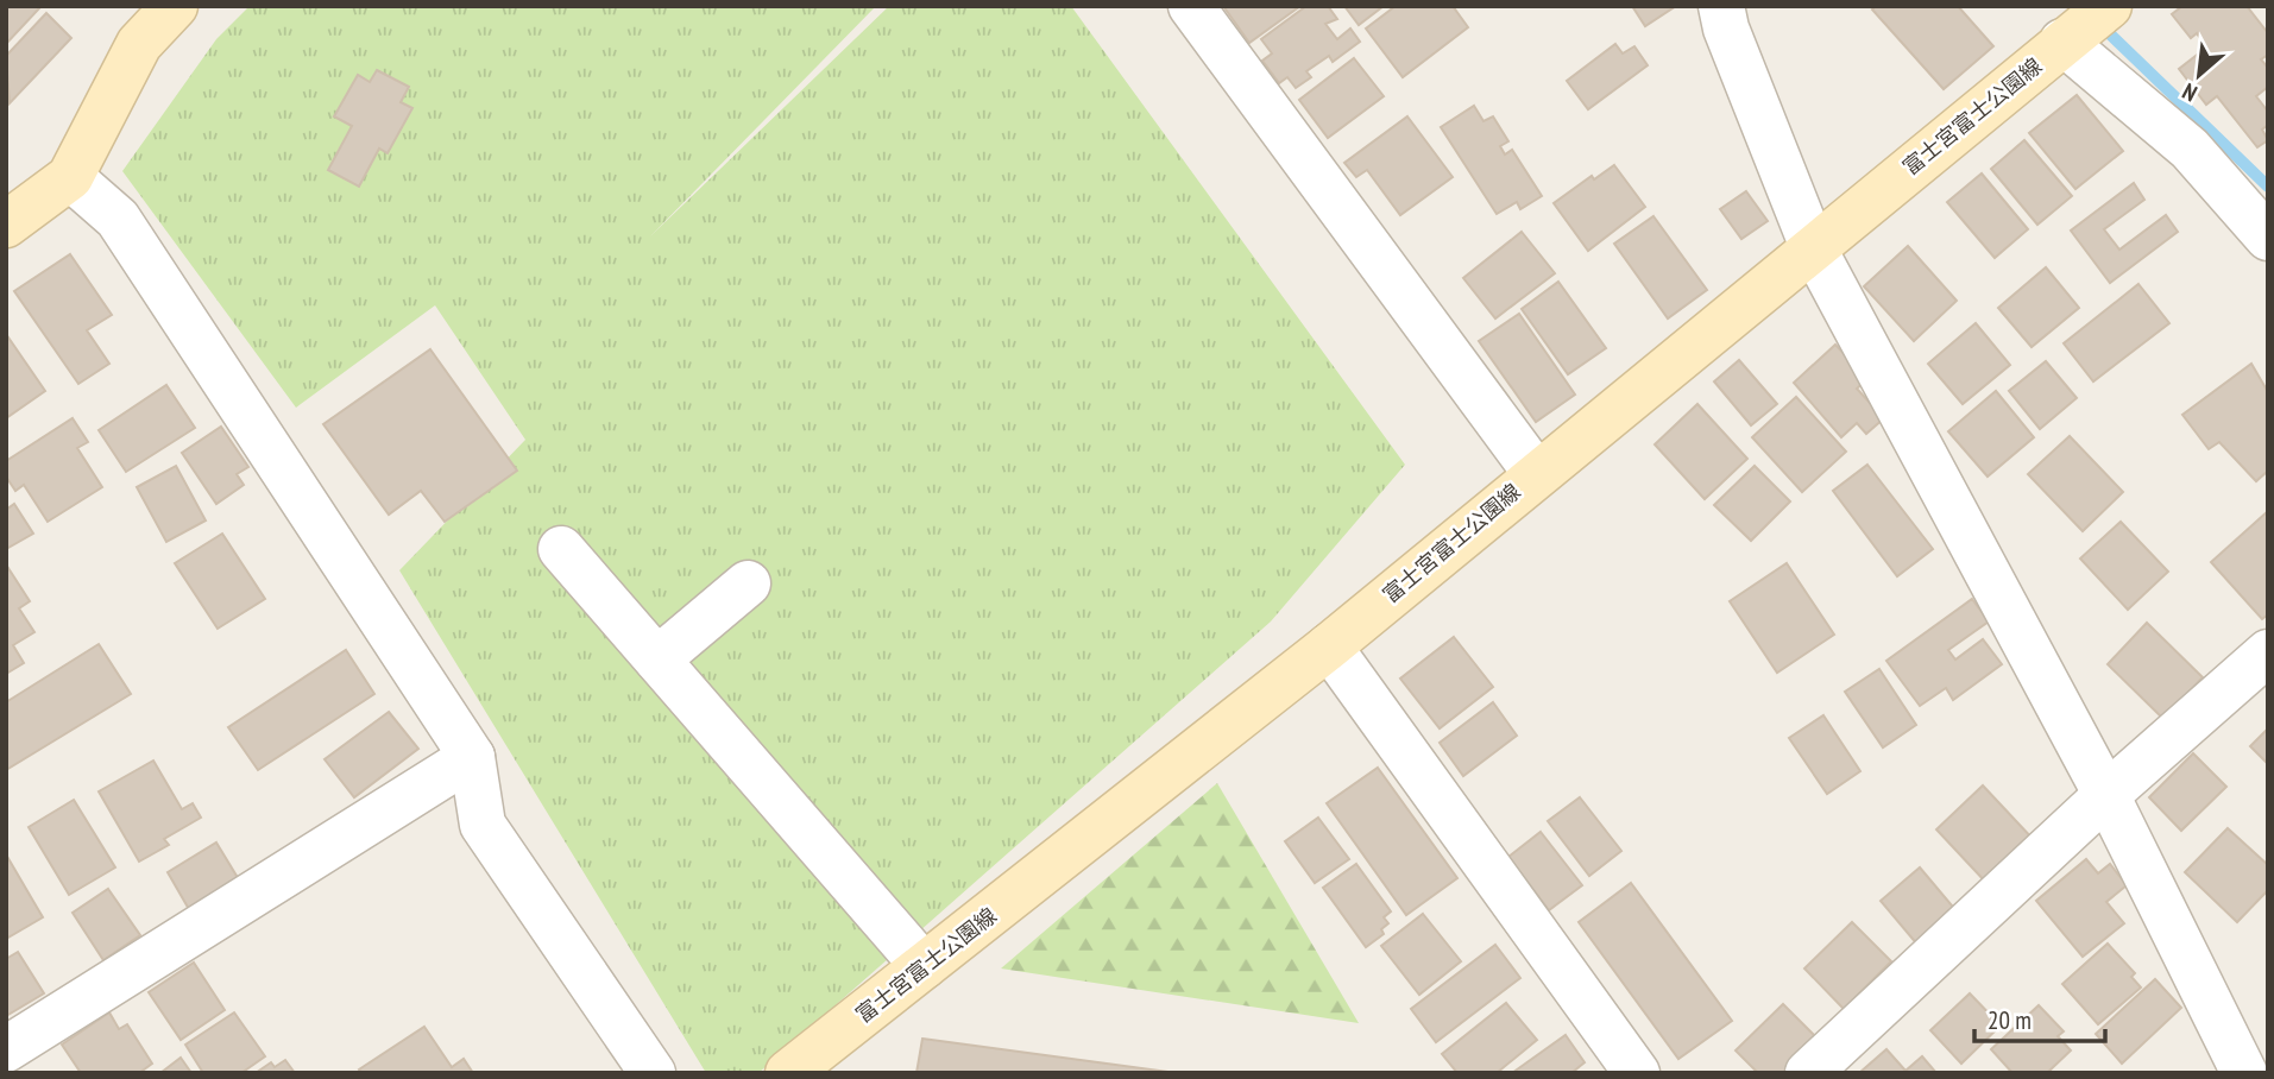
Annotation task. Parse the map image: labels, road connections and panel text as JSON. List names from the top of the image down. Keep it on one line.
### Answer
{"streets":{"main road":["富士宮富士公園線"]},"scale_bar":"20 m","north":"bottom left"}
